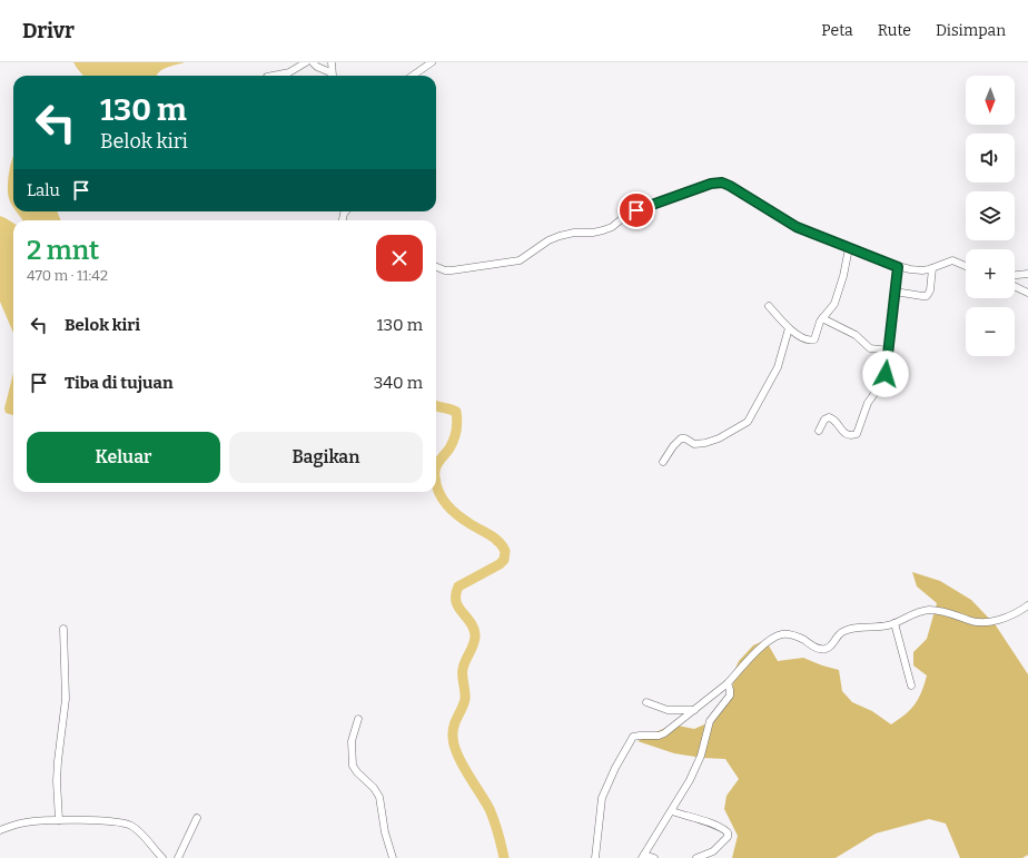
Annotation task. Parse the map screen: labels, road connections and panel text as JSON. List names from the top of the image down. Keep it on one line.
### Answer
{"north":"bottom","page":{"header":"Drivr","nav":["Peta","Rute","Disimpan"],"map_buttons":["+","−"],"turn":["130 m","Belok kiri"],"then":"Lalu","heading":["2 mnt","470 m · 11:42"],"list":[{"name":"Belok kiri","value":"130 m"},{"name":"Tiba di tujuan","value":"340 m"}],"buttons":["Keluar","Bagikan"]}}
